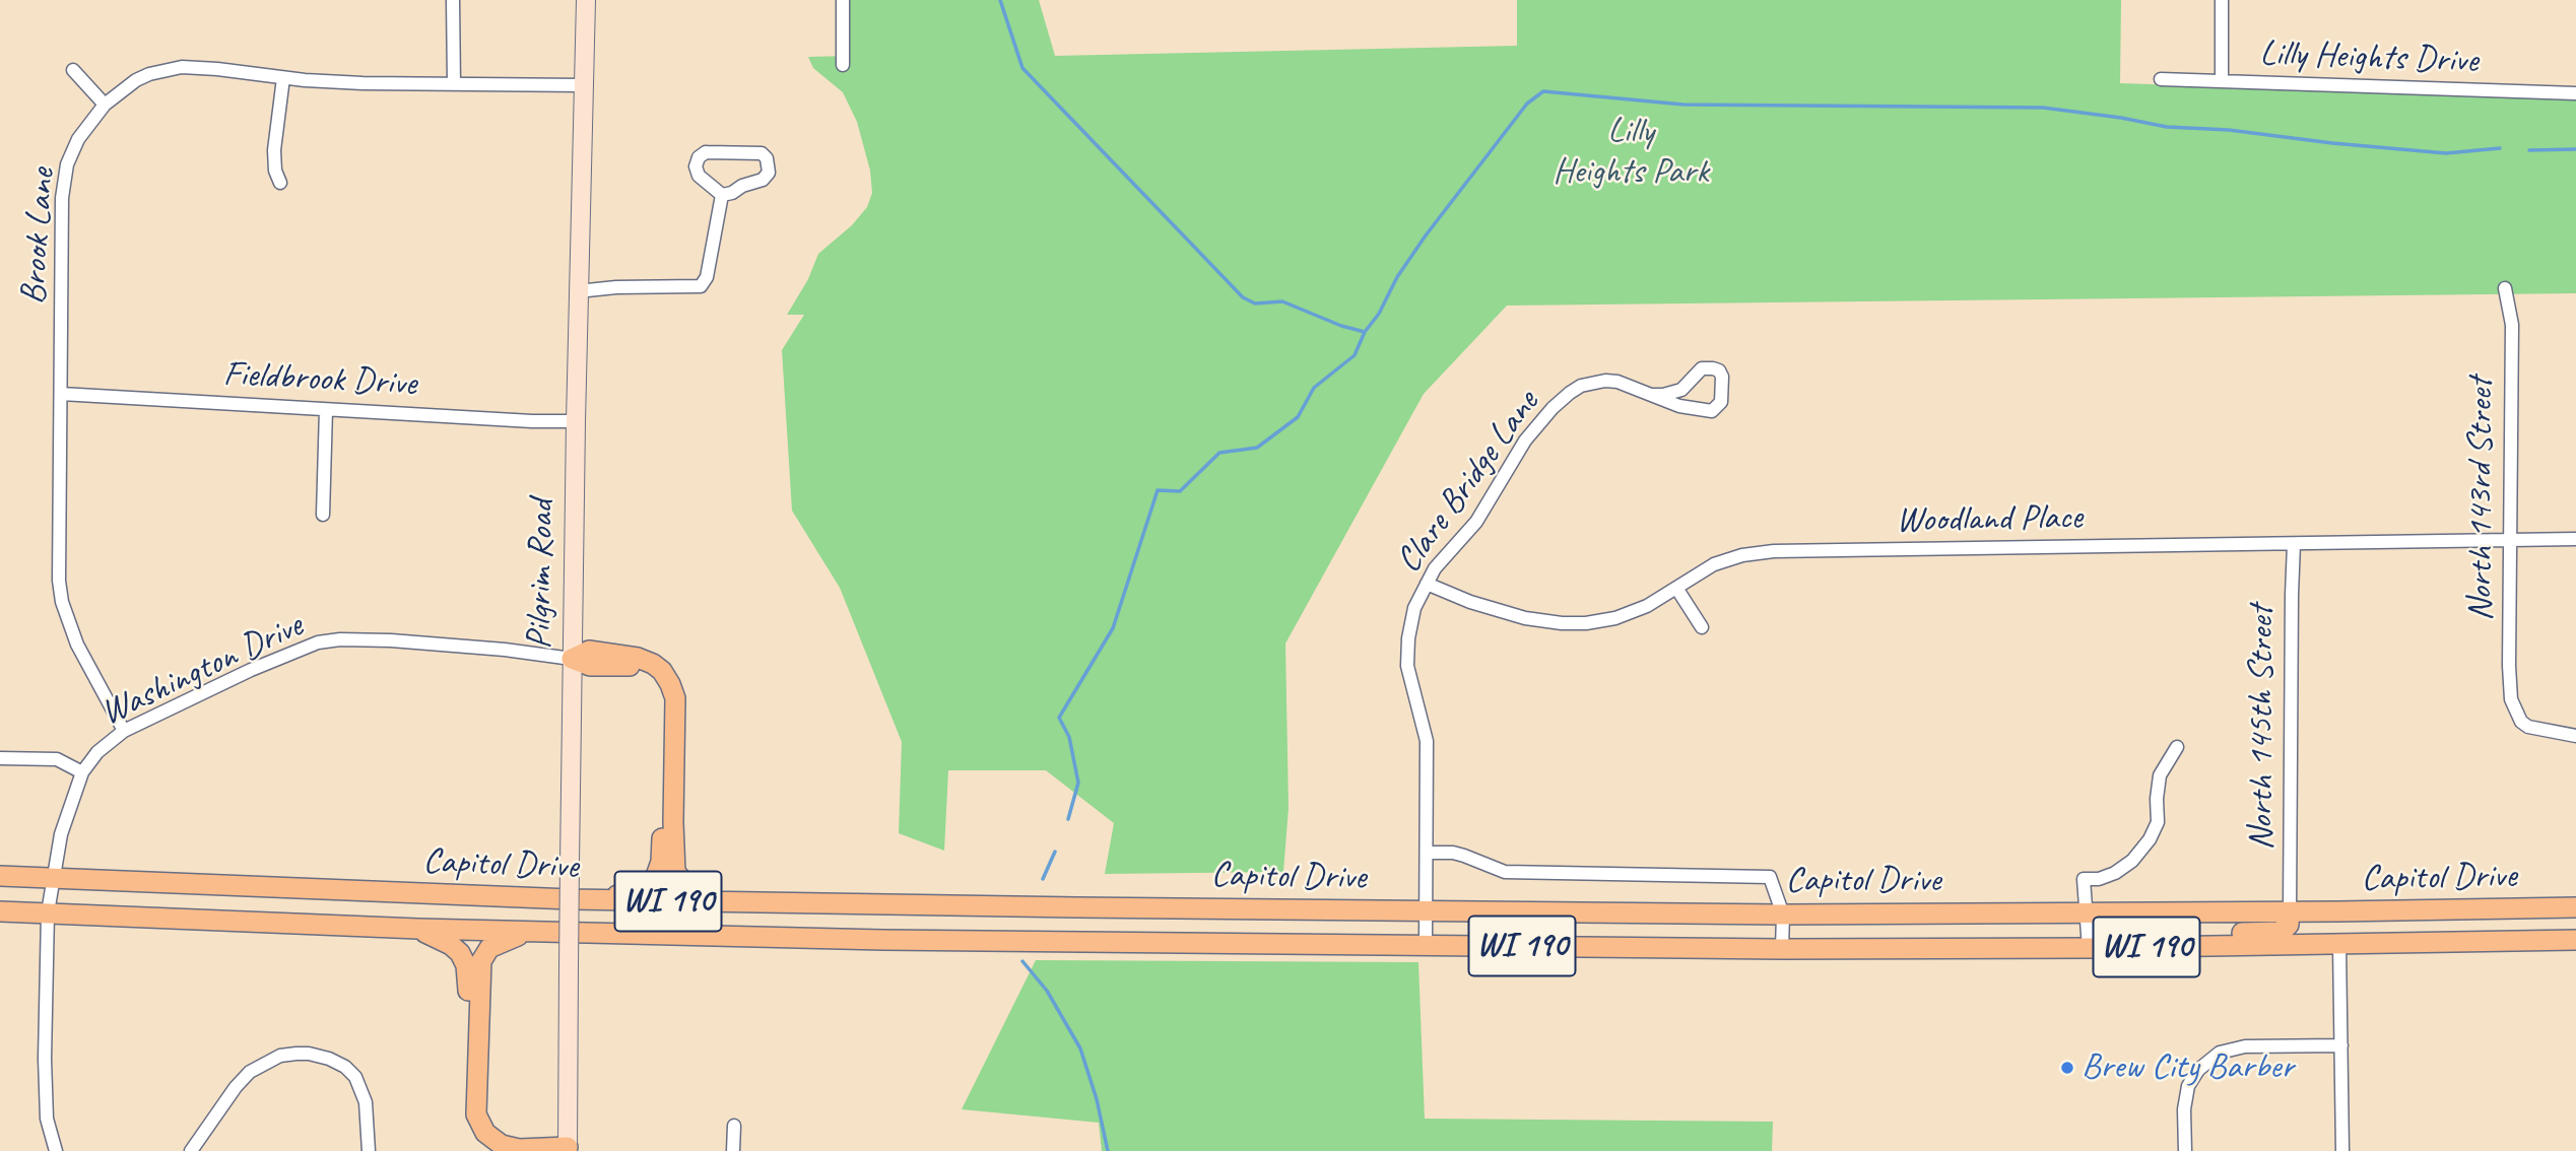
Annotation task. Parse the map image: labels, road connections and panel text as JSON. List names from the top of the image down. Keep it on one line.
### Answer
{"streets":{"main road":["Pilgrim Road","Capitol Drive","WI 190"],"street":["Lilly Heights Drive","Brook Lane","Fieldbrook Drive","Clare Bridge Lane","North 143rd Street","Woodland Place","Washington Drive","North 145th Street"]},"crossings":[["Brook Lane","Fieldbrook Drive"],["Brook Lane","Pilgrim Road"],["Brook Lane","Washington Drive"],["Fieldbrook Drive","Pilgrim Road"],["Clare Bridge Lane","Woodland Place"],["Clare Bridge Lane","Capitol Drive"],["North 143rd Street","Woodland Place"],["Woodland Place","North 145th Street"],["Pilgrim Road","Washington Drive"],["North 145th Street","Capitol Drive"]],"parks":["Lilly Heights Park"],"places":["Brew City Barber"]}
